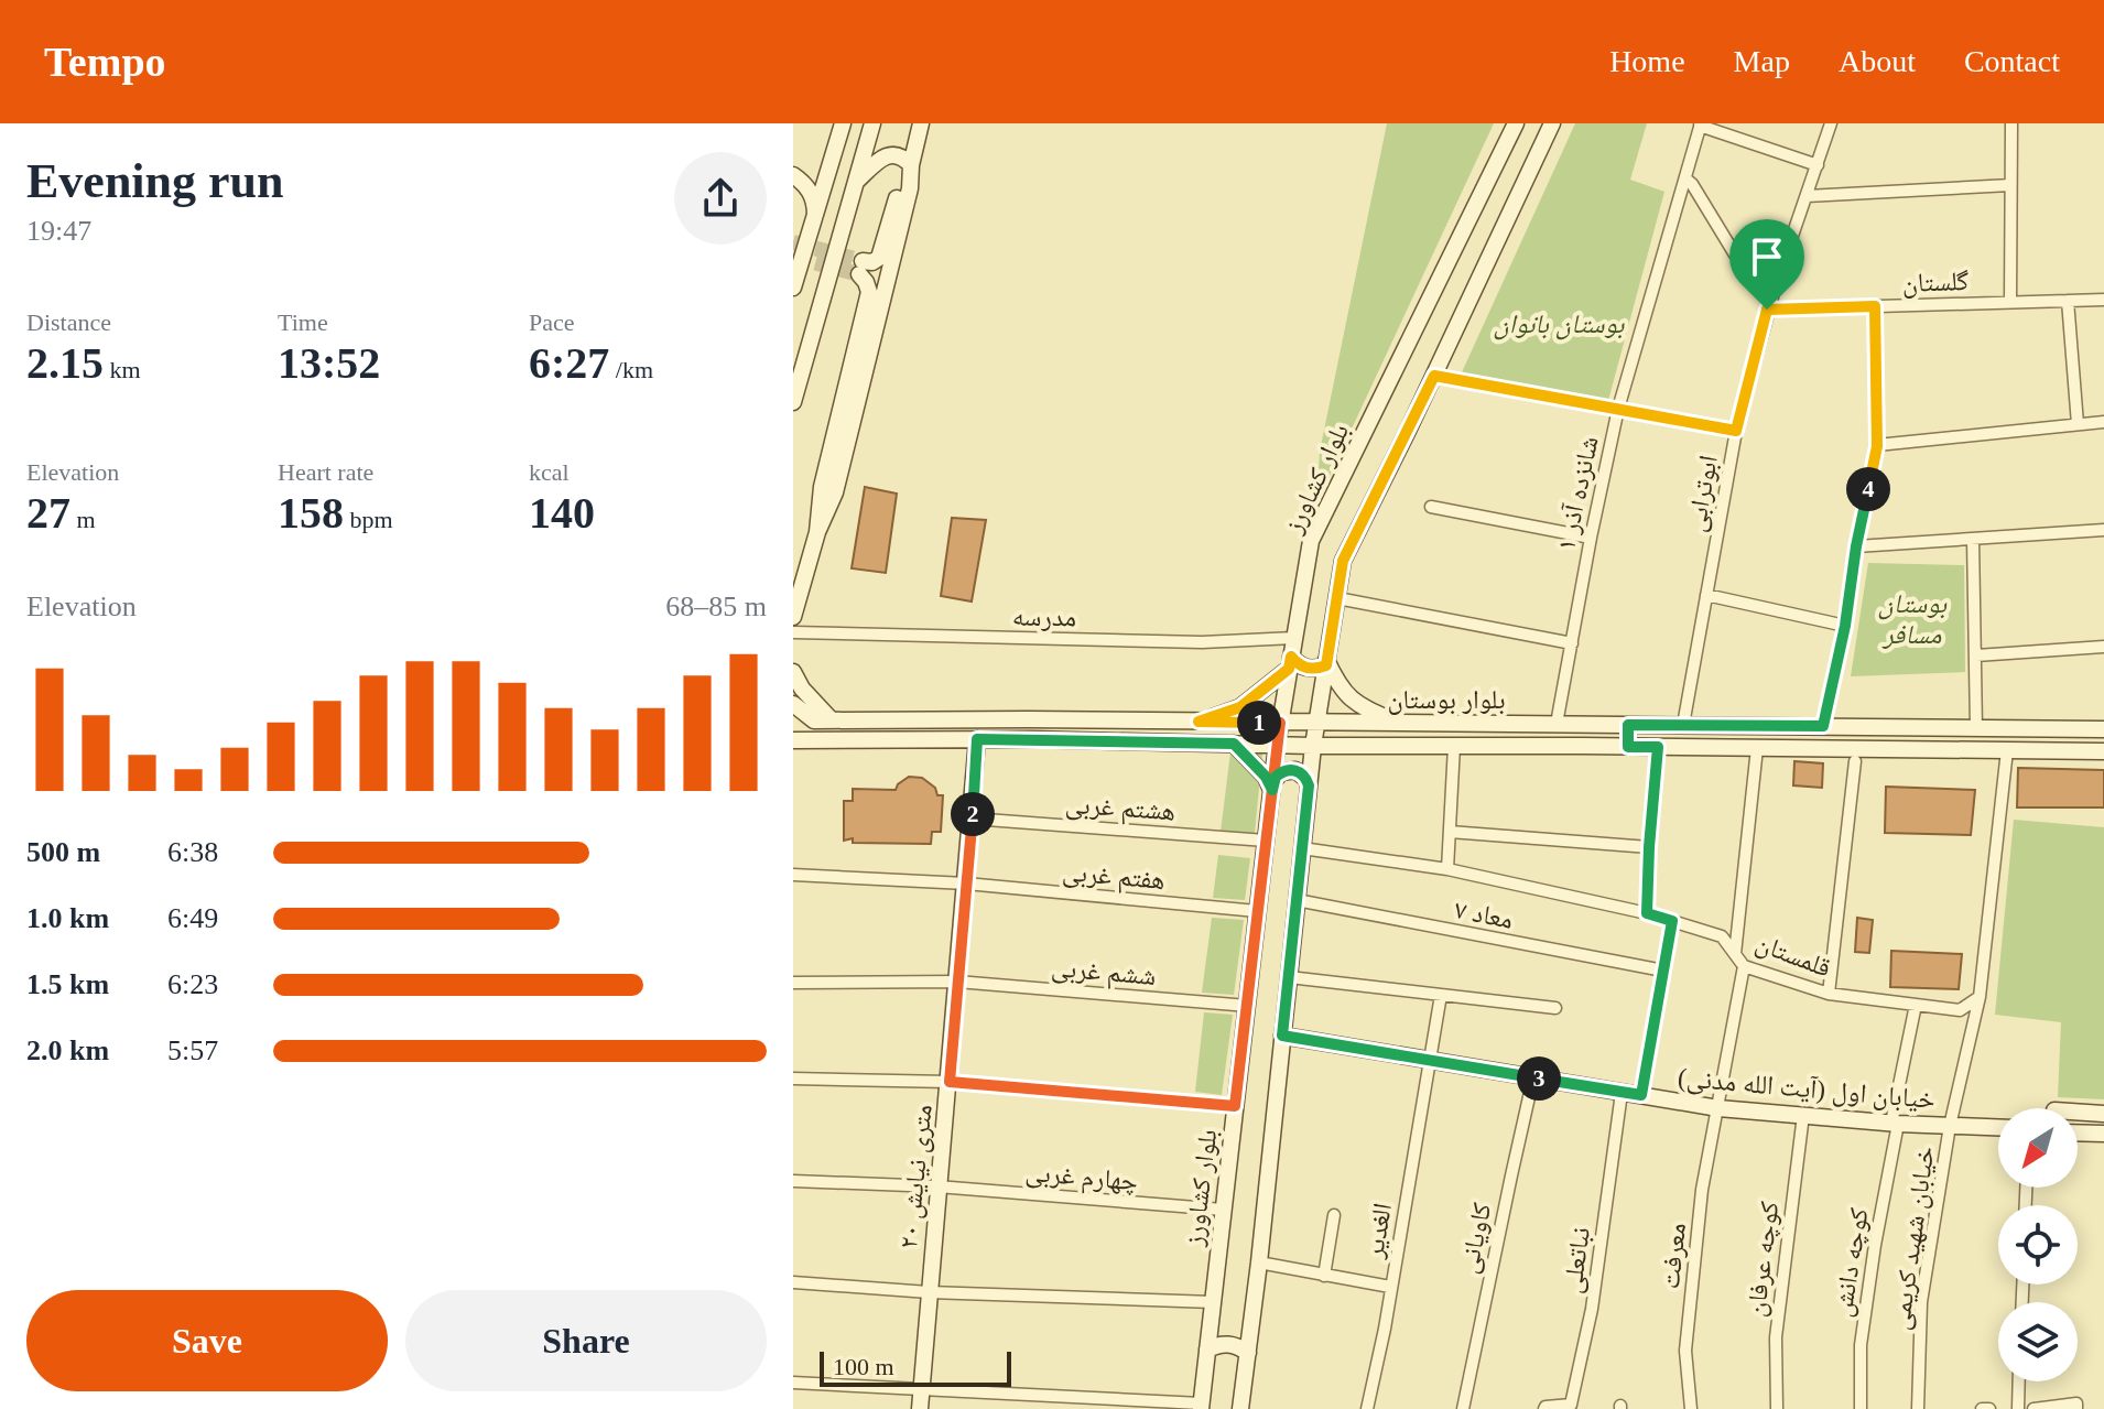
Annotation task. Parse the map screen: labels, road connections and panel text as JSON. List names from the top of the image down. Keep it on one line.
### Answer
{"streets":{"street":["گلستان","بلوار کشاورز","شانزده آذر ۱","ابوترابی","مدرسه","بلوار بوستان","هشتم غربی","هفتم غربی","معاد ۷","قلمستان","ششم غربی","خیابان اول (آیت الله مدنی)","۲۰ متری نیایش","چهارم غربی","الغدیر","کاویانی","خیابان شهید کریمی","معرفت","کوچه عرفان","نباتعلی","کوچه دانش"]},"crossings":[["گلستان","ابوترابی"],["بلوار کشاورز","مدرسه"],["بلوار کشاورز","بلوار بوستان"],["بلوار کشاورز","هشتم غربی"],["بلوار کشاورز","هفتم غربی"],["بلوار کشاورز","ششم غربی"],["بلوار کشاورز","چهارم غربی"],["شانزده آذر ۱","بلوار بوستان"],["ابوترابی","بلوار بوستان"],["بلوار بوستان","۲۰ متری نیایش"],["بلوار بوستان","خیابان شهید کریمی"],["هشتم غربی","۲۰ متری نیایش"],["هفتم غربی","۲۰ متری نیایش"],["قلمستان","خیابان شهید کریمی"],["قلمستان","معرفت"],["قلمستان","کوچه دانش"],["ششم غربی","۲۰ متری نیایش"],["خیابان اول (آیت الله مدنی)","الغدیر"],["خیابان اول (آیت الله مدنی)","کاویانی"],["خیابان اول (آیت الله مدنی)","خیابان شهید کریمی"],["خیابان اول (آیت الله مدنی)","معرفت"],["خیابان اول (آیت الله مدنی)","کوچه عرفان"],["خیابان اول (آیت الله مدنی)","نباتعلی"],["خیابان اول (آیت الله مدنی)","کوچه دانش"],["۲۰ متری نیایش","چهارم غربی"]],"parks":["بوستان بانوان","بوستان مسافر"],"scale_bar":"100 m","north":"bottom left","page":{"header":"Tempo","nav":["Home","Map","About","Contact"],"heading":["Evening run","19:47"],"stats":[["Distance","2.15 km"],["Time","13:52"],["Pace","6:27 /km"],["Elevation","27 m"],["Heart rate","158 bpm"],["kcal","140"]],"pins":["4","1","2","3"],"chart":["Elevation","68–85 m"],"list":[{"name":"500 m","note":"6:38"},{"name":"1.0 km","note":"6:49"},{"name":"1.5 km","note":"6:23"},{"name":"2.0 km","note":"5:57"}],"buttons":["Save","Share"],"scale":"100 m"}}
